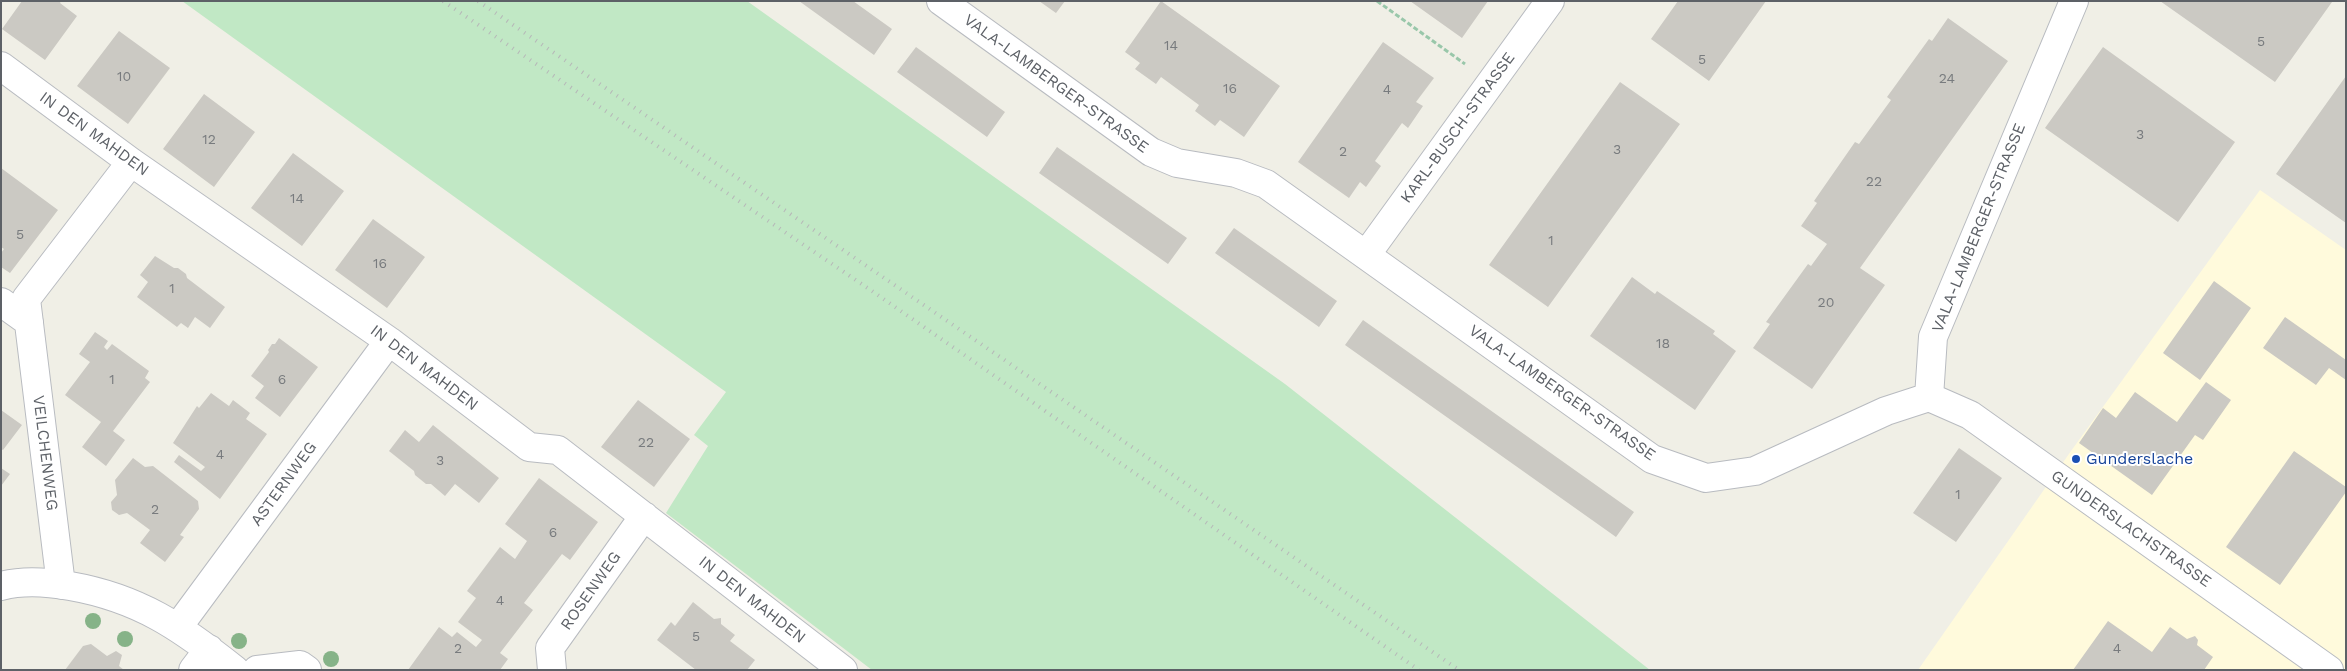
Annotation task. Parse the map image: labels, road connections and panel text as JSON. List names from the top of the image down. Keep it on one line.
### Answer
{"streets":{"street":["VALA-LAMBERGER-STRASSE","KARL-BUSCH-STRASSE","IN DEN MAHDEN","VEILCHENWEG","ASTERNWEG","GUNDERSLACHSTRASSE","ROSENWEG"]},"crossings":[["VALA-LAMBERGER-STRASSE","KARL-BUSCH-STRASSE"],["VALA-LAMBERGER-STRASSE","GUNDERSLACHSTRASSE"],["IN DEN MAHDEN","VEILCHENWEG"],["IN DEN MAHDEN","ASTERNWEG"],["IN DEN MAHDEN","ROSENWEG"]],"places":["Gunderslache"],"house_numbers":["5","14","5","10","24","16","4","3","12","3","2","22","14","5","1","16","1","20","18","1","6","22","4","3","1","2","6","4","5","2","4"]}
